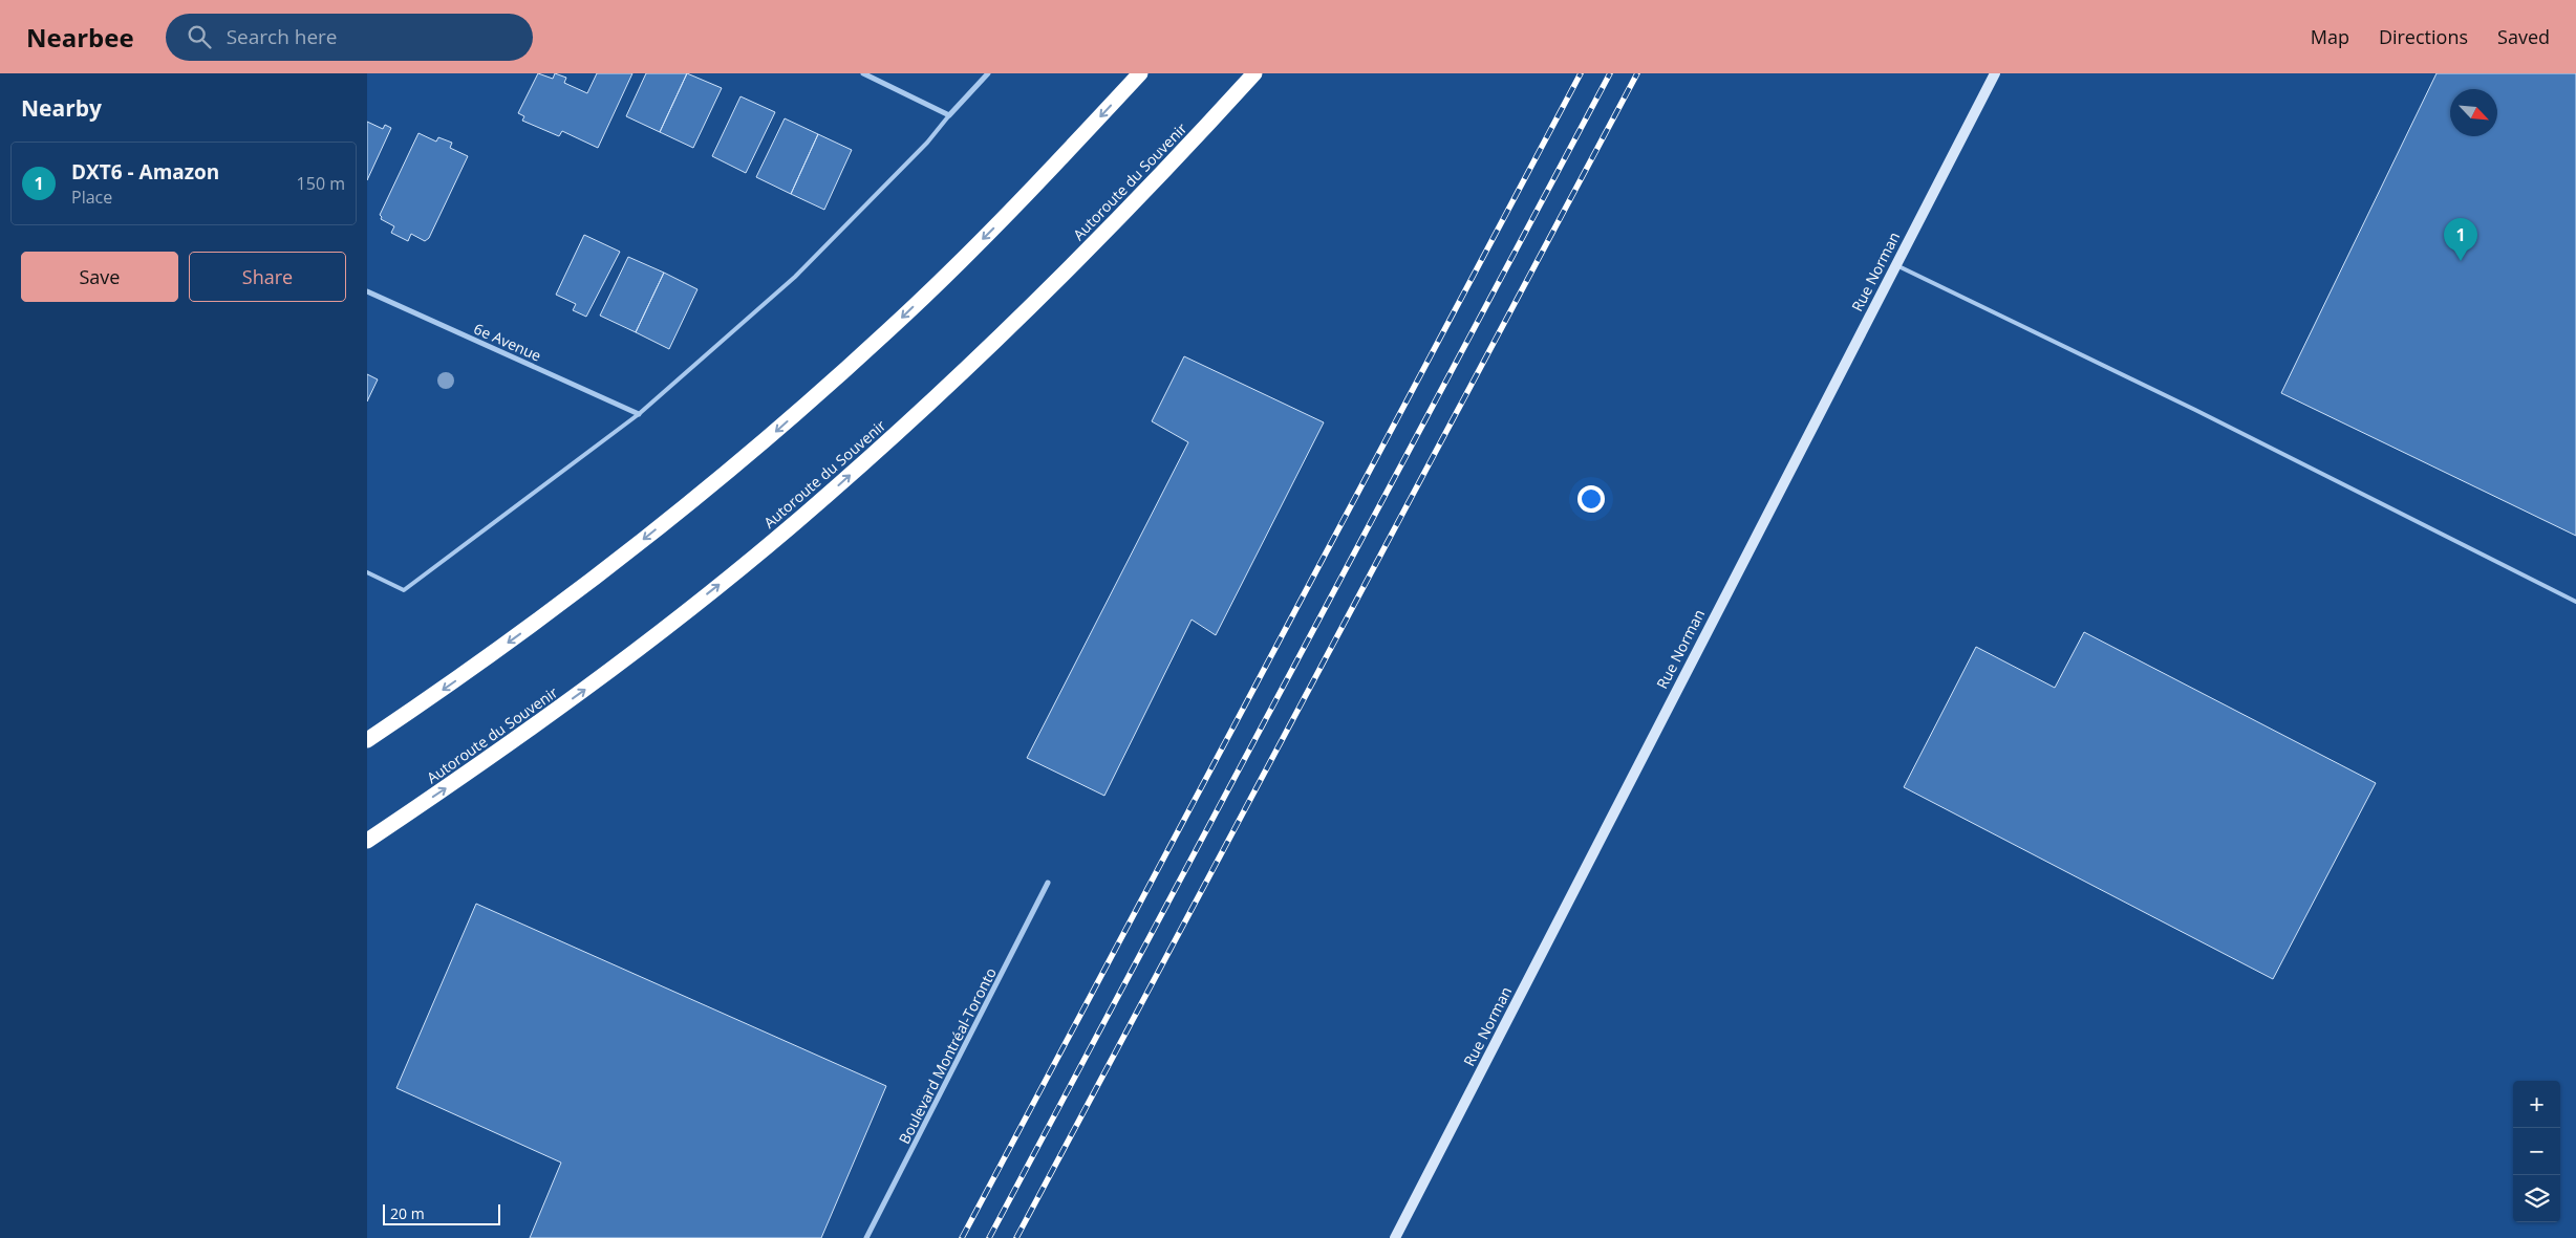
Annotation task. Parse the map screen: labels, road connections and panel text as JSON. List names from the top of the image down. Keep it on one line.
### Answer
{"streets":{"highway":["Autoroute du Souvenir"],"street":["Rue Norman","6e Avenue","Boulevard Montréal-Toronto"]},"scale_bar":"20 m","north":"bottom right","page":{"header":"Nearbee","search":"Search here","nav":["Map","Directions","Saved"],"heading":"Nearby","list":[{"mark":"1","name":"DXT6 - Amazon","note":"Place","value":"150 m"}],"pins":"1","buttons":["Save","Share"],"map_buttons":["+","−"],"scale":"20 m"}}
